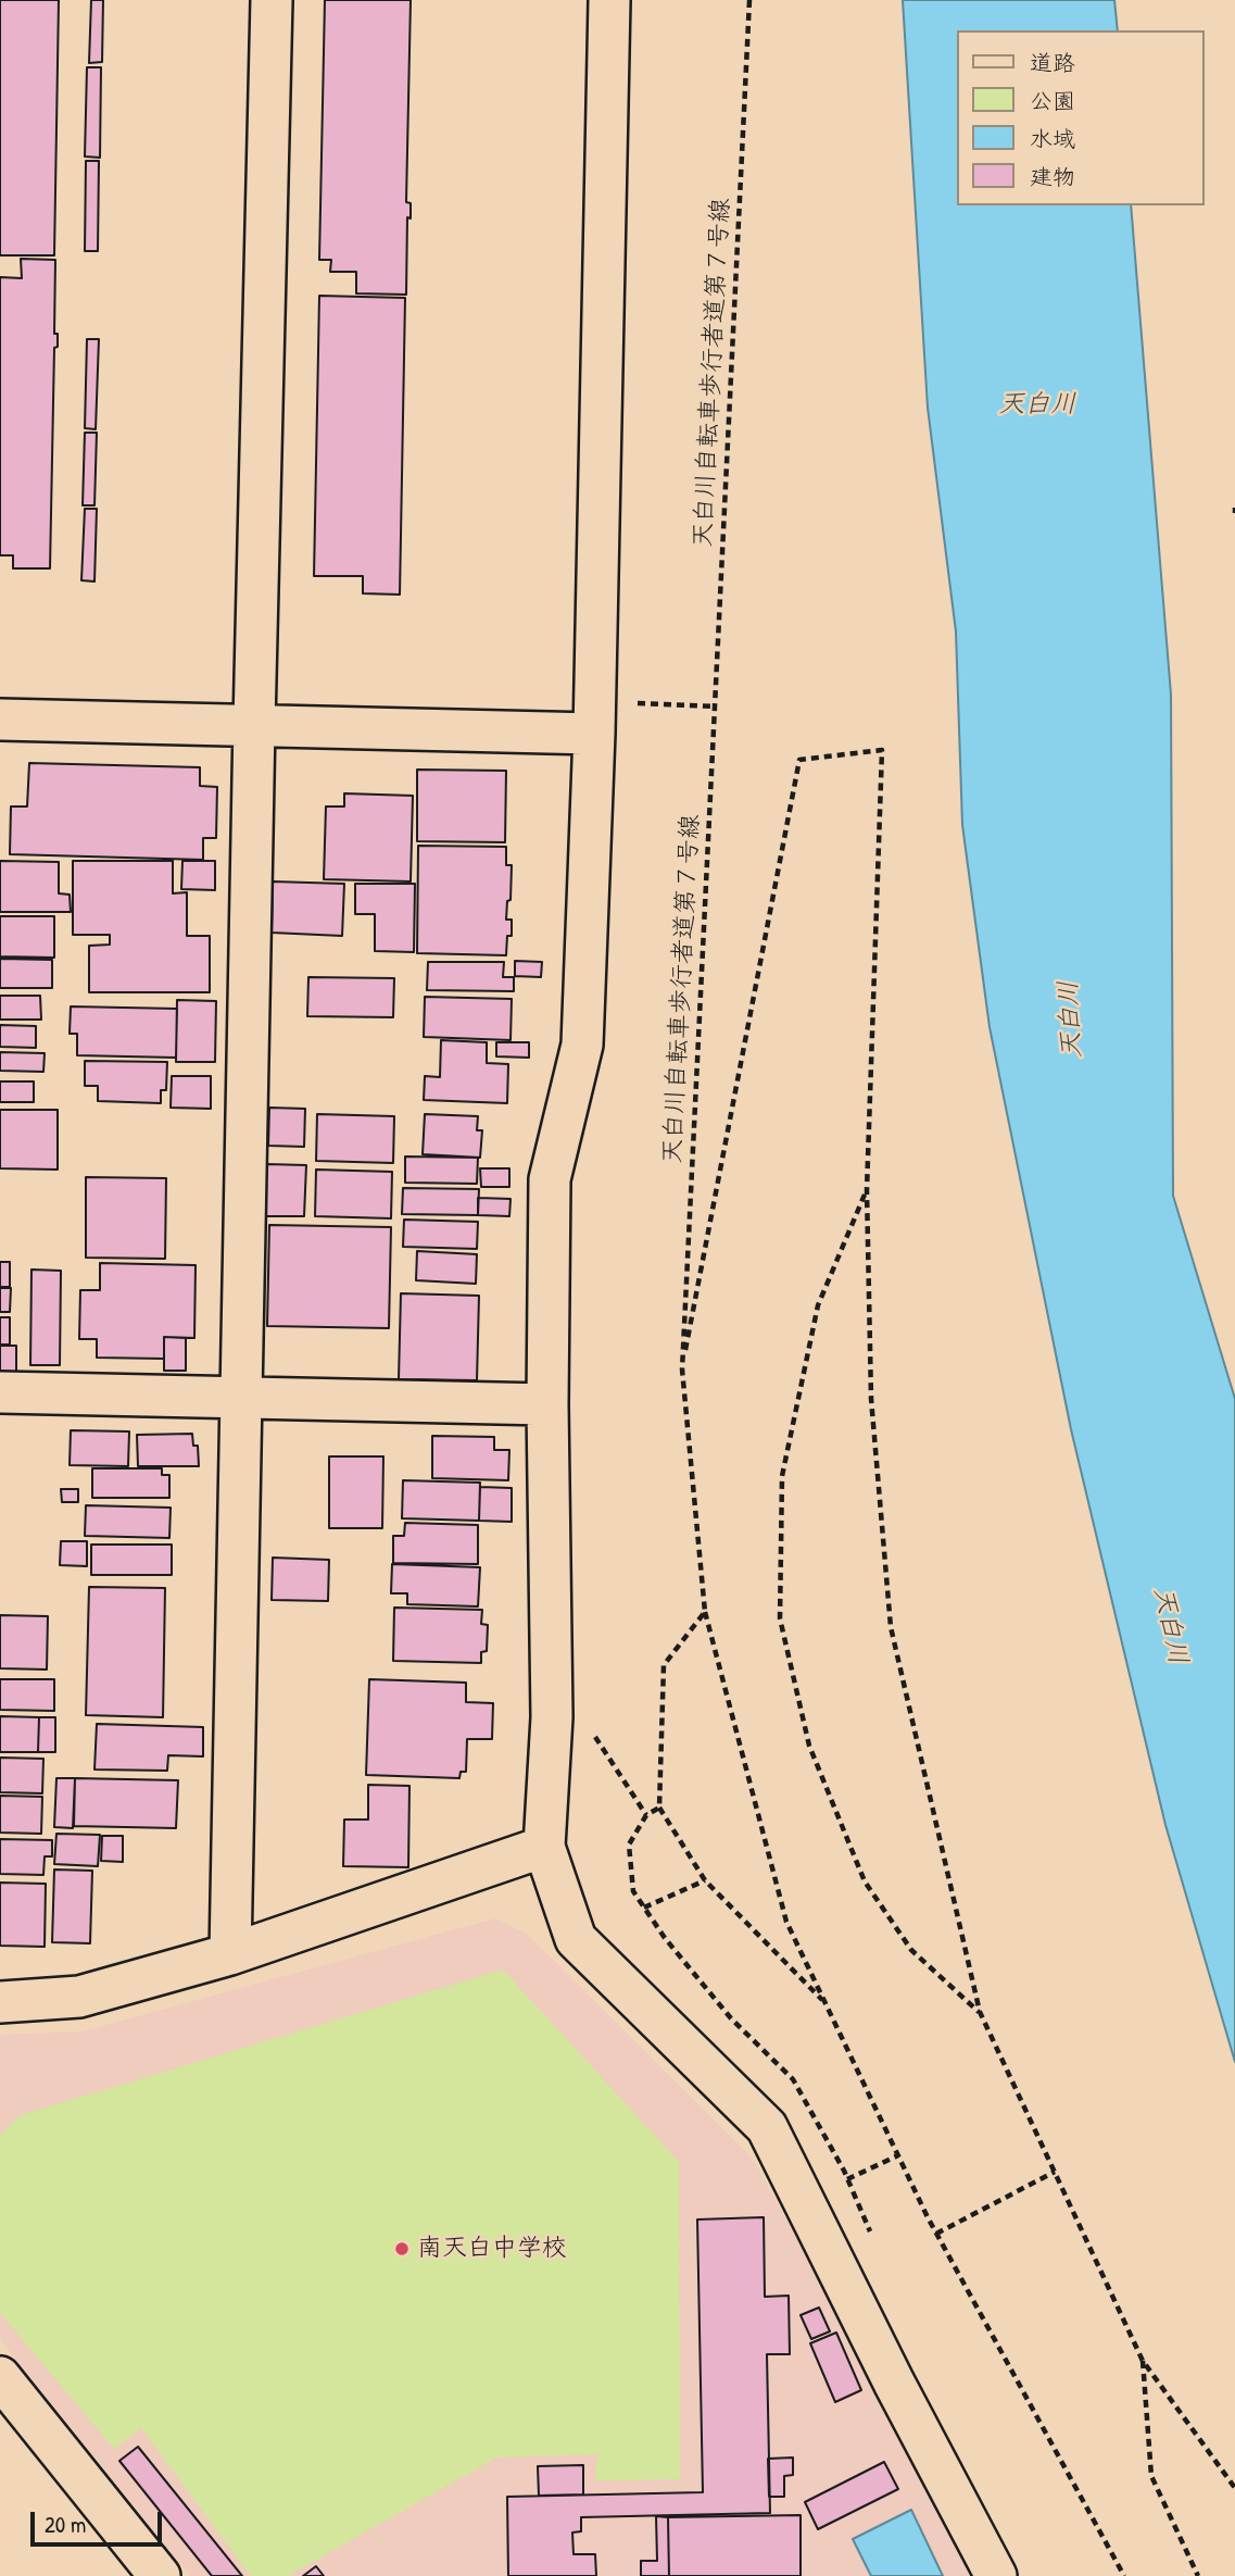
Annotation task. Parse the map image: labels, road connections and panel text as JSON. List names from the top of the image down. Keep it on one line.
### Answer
{"streets":{"path":["天白川自転車歩行者道第７号線"]},"water":["天白川"],"places":["南天白中学校"],"legend":["道路","公園","水域","建物"],"scale_bar":"20 m"}
